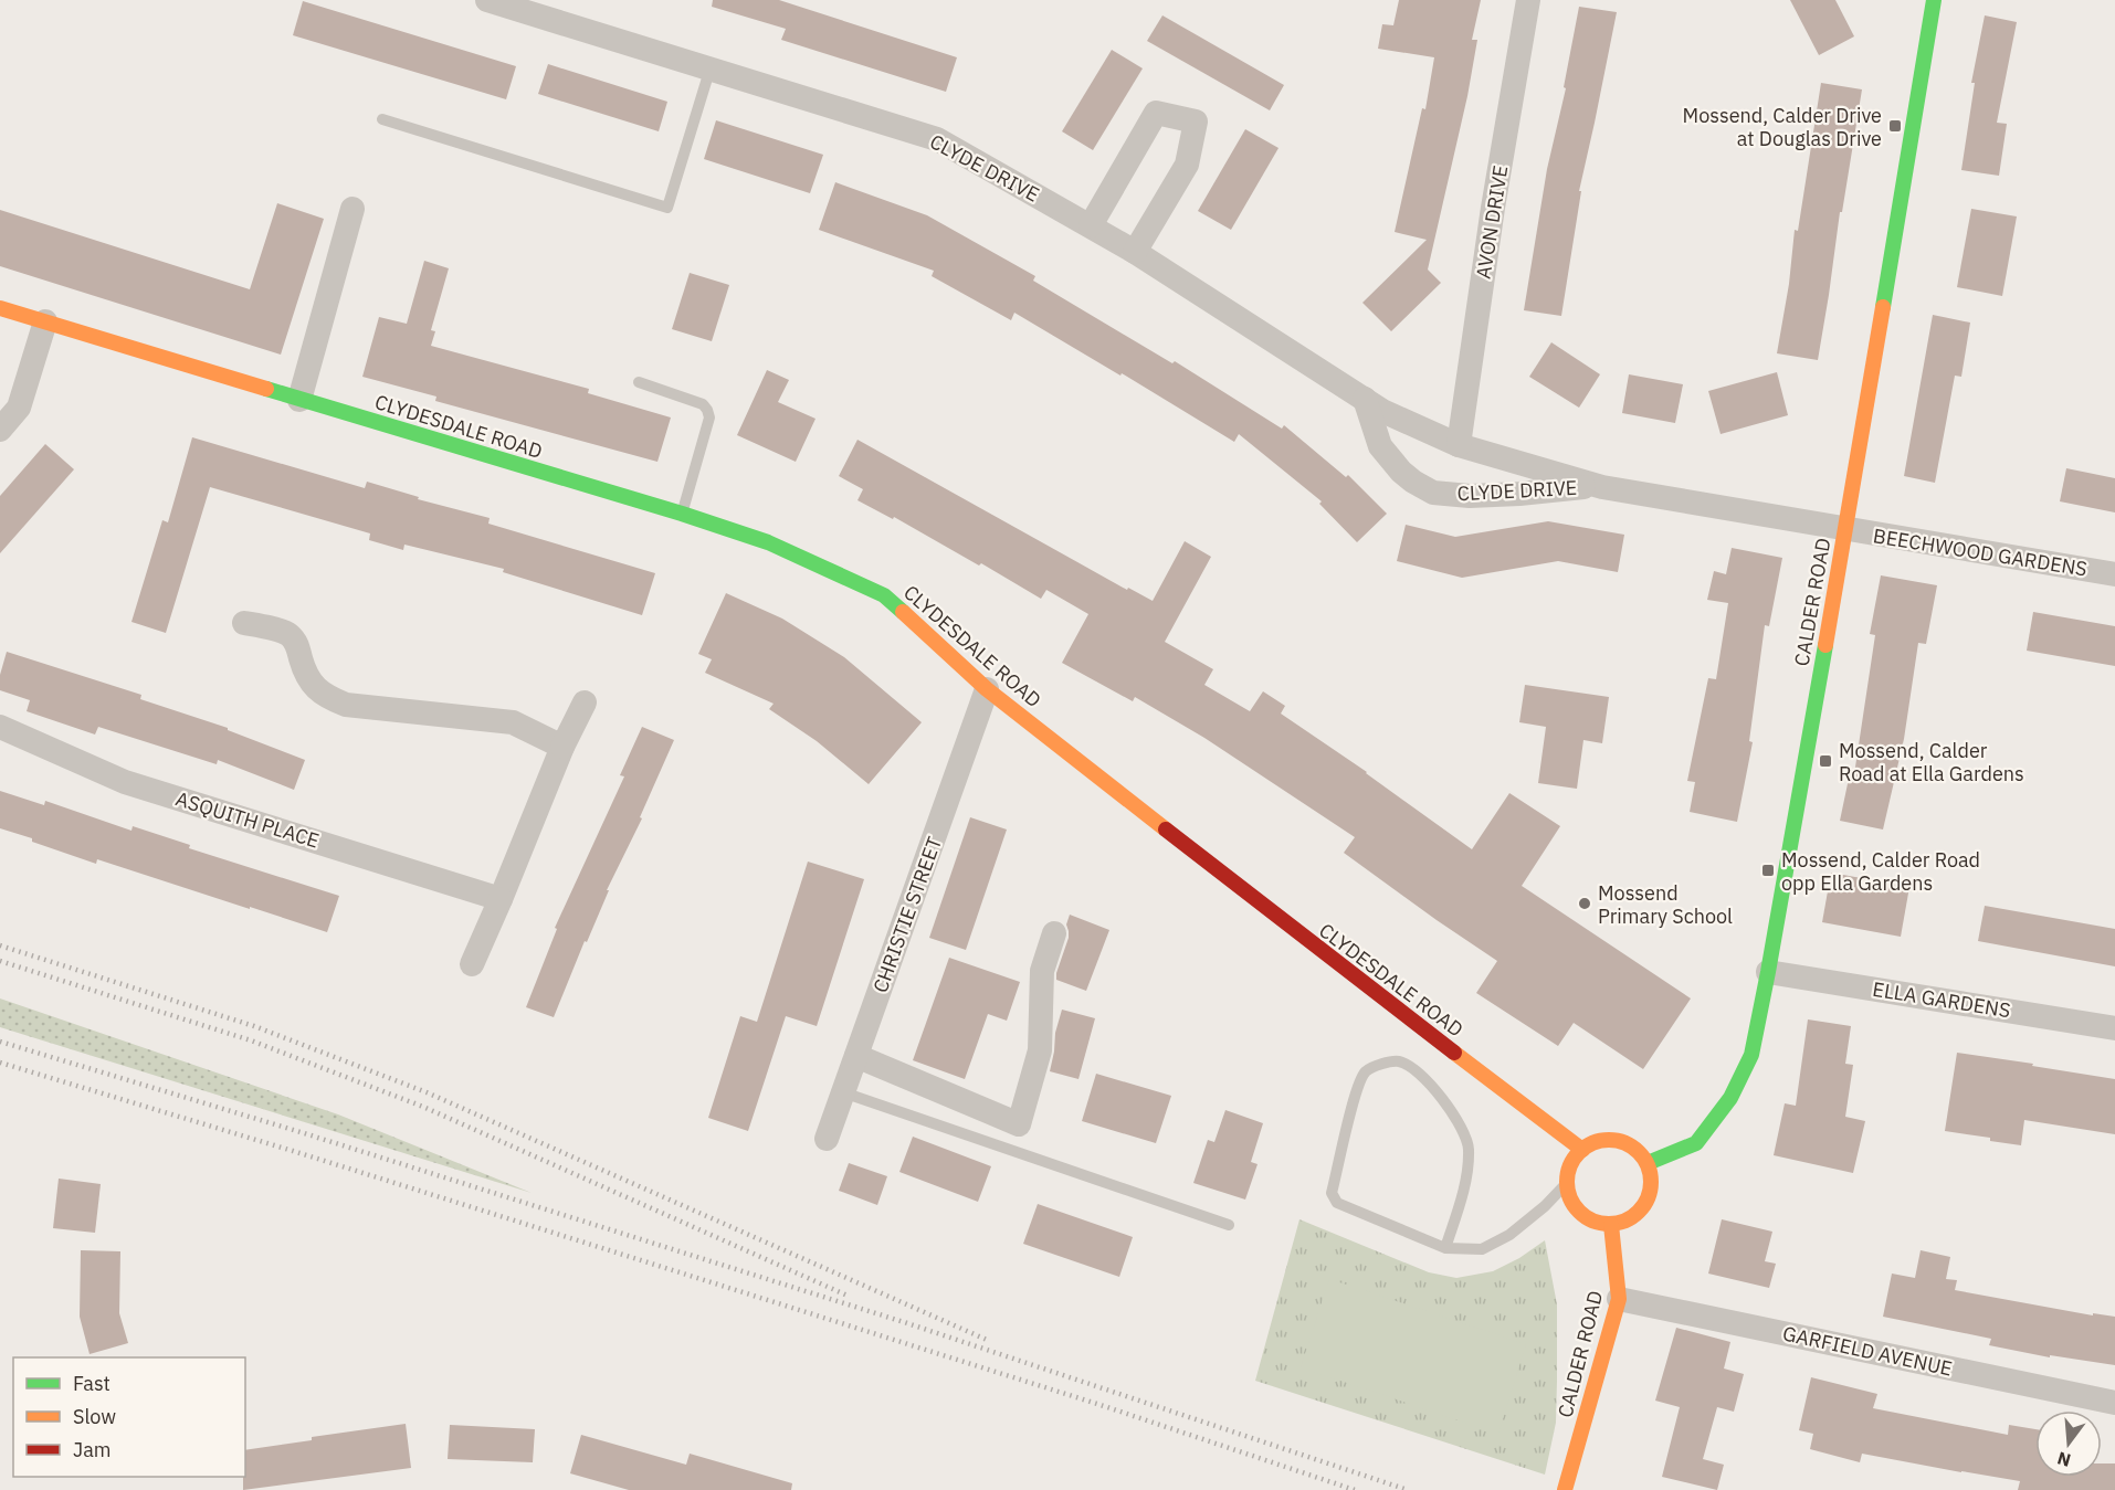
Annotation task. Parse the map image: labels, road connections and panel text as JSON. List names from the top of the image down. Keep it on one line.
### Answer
{"streets":{"main road":["CLYDESDALE ROAD","CALDER ROAD"],"street":["CLYDE DRIVE","AVON DRIVE","BEECHWOOD GARDENS","ASQUITH PLACE","CHRISTIE STREET","ELLA GARDENS","GARFIELD AVENUE"]},"crossings":[["CLYDE DRIVE","AVON DRIVE"],["CLYDE DRIVE","BEECHWOOD GARDENS"],["CLYDE DRIVE","CALDER ROAD"],["CLYDESDALE ROAD","CALDER ROAD"],["CLYDESDALE ROAD","CHRISTIE STREET"],["BEECHWOOD GARDENS","CALDER ROAD"],["CALDER ROAD","ELLA GARDENS"],["CALDER ROAD","GARFIELD AVENUE"]],"places":{"transit":["Mossend, Calder Drive at Douglas Drive","Mossend, Calder Road at Ella Gardens","Mossend, Calder Road opp Ella Gardens"],"other":["Mossend Primary School"]},"legend":["Fast","Slow","Jam"],"north":"bottom"}
